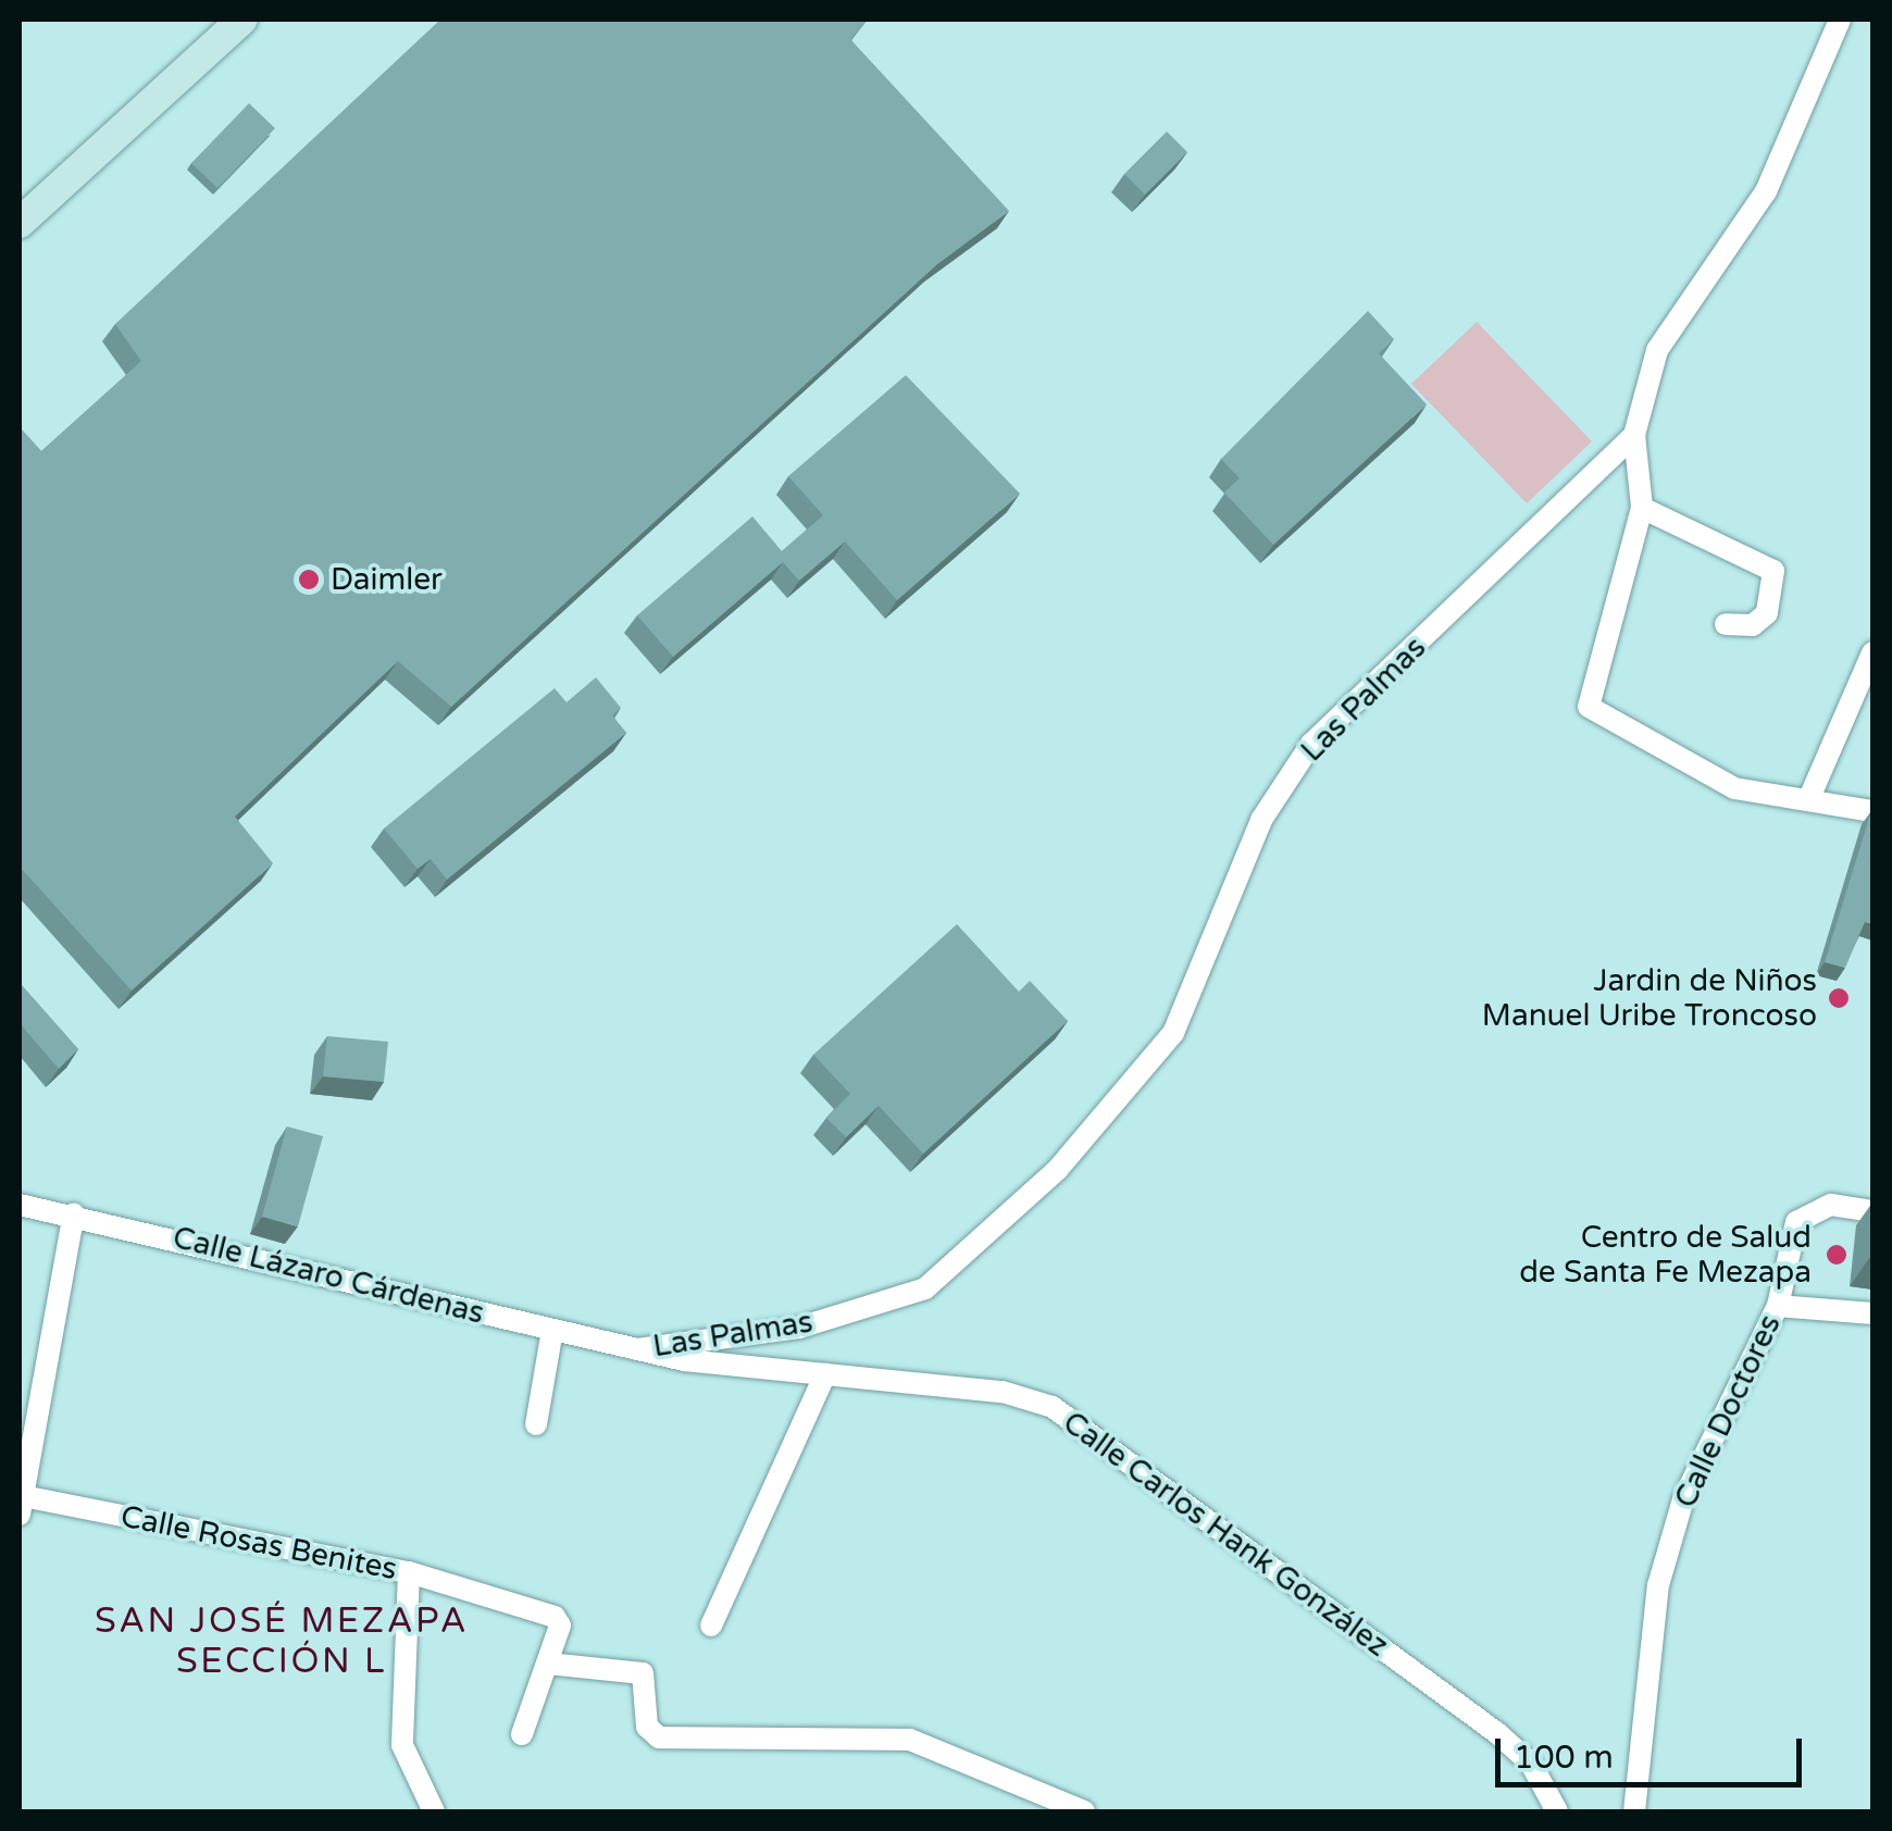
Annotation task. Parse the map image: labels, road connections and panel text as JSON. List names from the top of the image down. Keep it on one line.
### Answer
{"streets":{"street":["Las Palmas","Calle Lázaro Cárdenas","Calle Doctores","Calle Carlos Hank González","Calle Rosas Benites"]},"crossings":[["Las Palmas","Calle Lázaro Cárdenas"],["Las Palmas","Calle Carlos Hank González"],["Calle Lázaro Cárdenas","Calle Carlos Hank González"]],"districts":["SAN JOSÉ MEZAPA SECCIÓN L"],"places":["Daimler","Jardin de Niños Manuel Uribe Troncoso","Centro de Salud de Santa Fe Mezapa"],"scale_bar":"100 m"}
